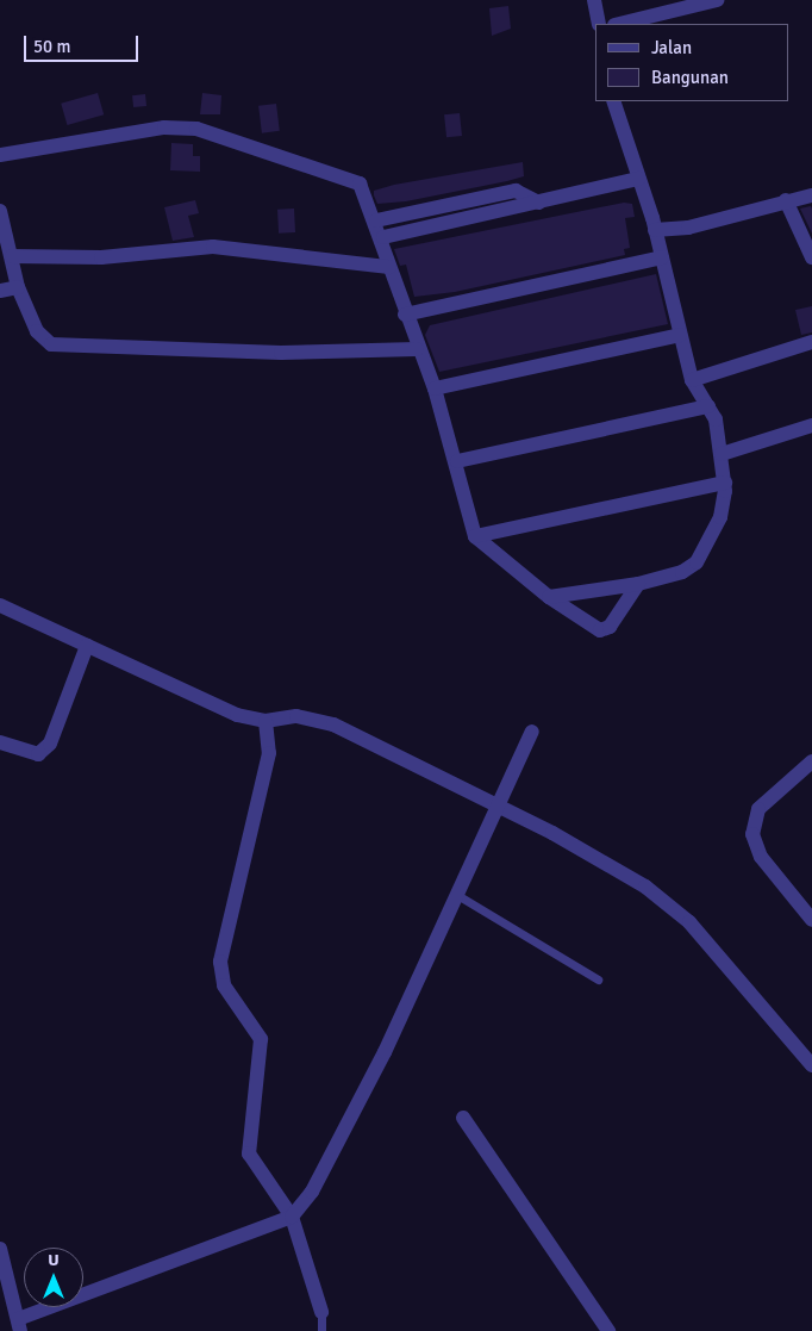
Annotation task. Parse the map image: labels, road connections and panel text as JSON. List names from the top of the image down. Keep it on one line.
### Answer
{"legend":["Jalan","Bangunan"],"scale_bar":"50 m","north":"top"}
